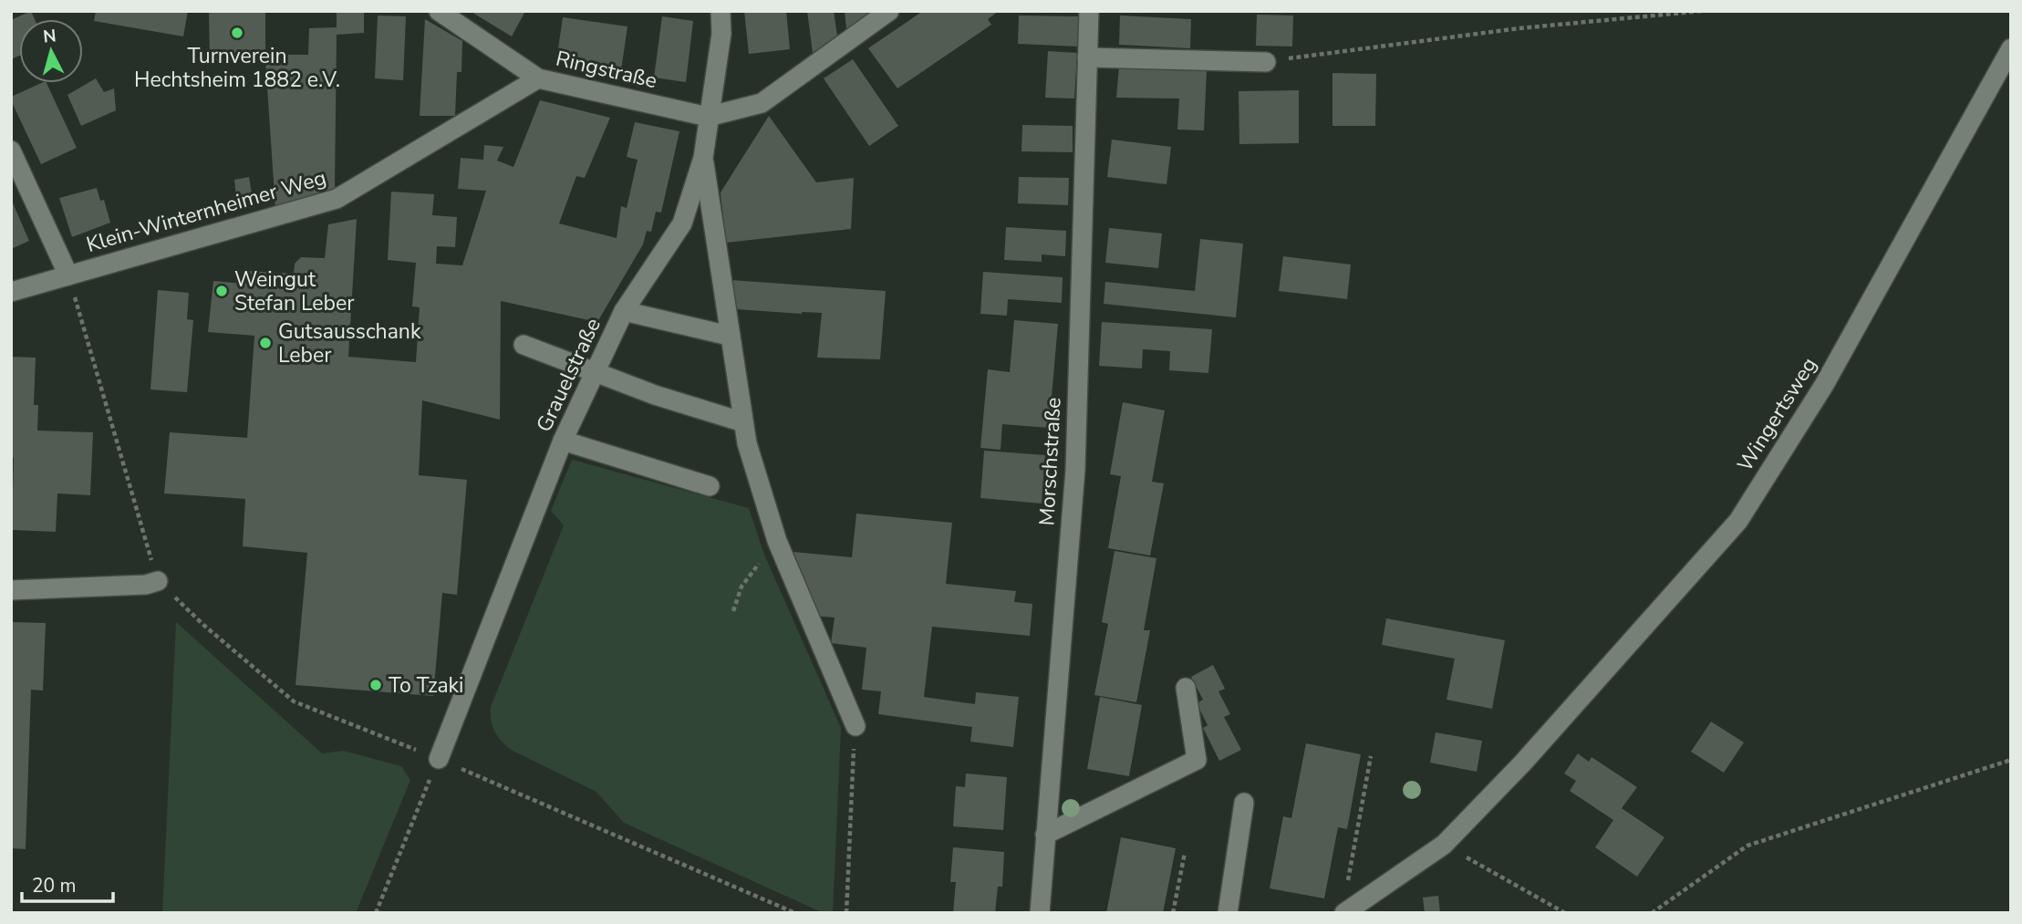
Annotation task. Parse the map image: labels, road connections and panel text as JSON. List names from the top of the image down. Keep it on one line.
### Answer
{"streets":{"street":["Ringstraße","Klein-Winternheimer Weg","Grauelstraße","Wingertsweg","Morschstraße"]},"crossings":[["Ringstraße","Klein-Winternheimer Weg"],["Ringstraße","Grauelstraße"]],"places":["Turnverein Hechtsheim 1882 e.V.","Weingut Stefan Leber","Gutsausschank Leber","To Tzaki"],"scale_bar":"20 m","north":"top"}
